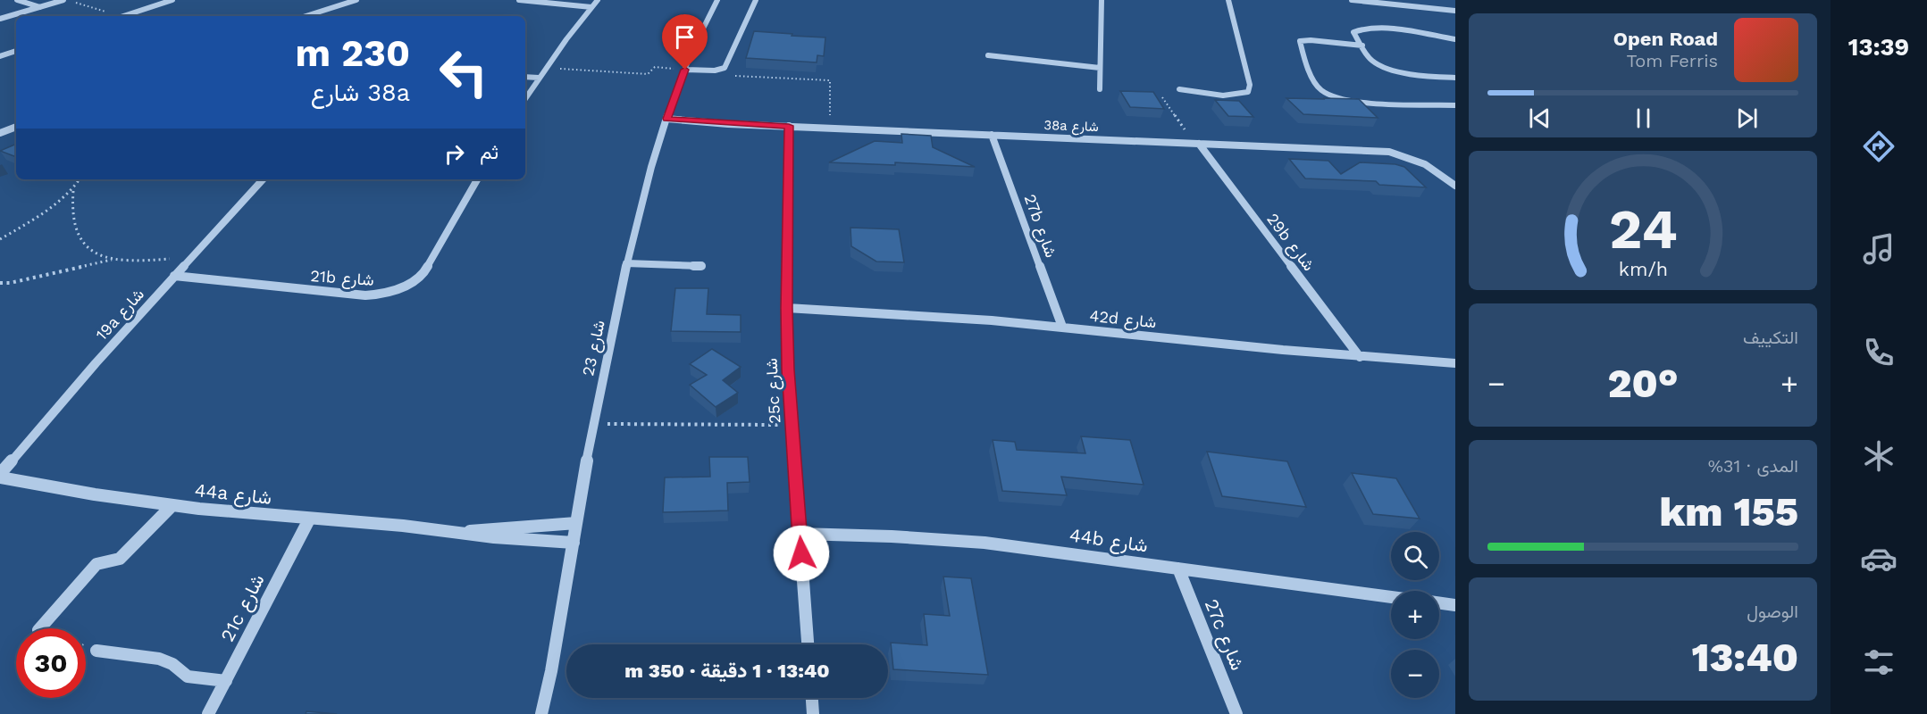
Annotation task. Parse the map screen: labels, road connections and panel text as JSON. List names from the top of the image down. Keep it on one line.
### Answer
{"streets":{"street":["38a شارع","27b شارع","29b شارع","21b شارع","19a شارع","42d شارع","شارع 23","25c شارع","44a شارع","44b شارع","21c شارع","27c شارع"]},"crossings":[["38a شارع","27b شارع"],["38a شارع","29b شارع"],["38a شارع","شارع 23"],["38a شارع","25c شارع"],["27b شارع","42d شارع"],["29b شارع","42d شارع"],["21b شارع","19a شارع"],["19a شارع","44a شارع"],["42d شارع","25c شارع"],["شارع 23","44a شارع"],["25c شارع","44b شارع"],["44a شارع","21c شارع"],["44b شارع","27c شارع"]],"page":{"tabs":"13:39","turn":["230 m","38a شارع"],"song":["Open Road","Tom Ferris"],"then":"ثم","tile":["التكييف",["المدى · 31%","155 km"],["الوصول","13:40"]],"heat":["−","20°","+"],"map_buttons":["+","−"],"limit":"30","trip":"13:40 · 1 دقيقة · 350 m","gauge":["24","km/h"]}}
